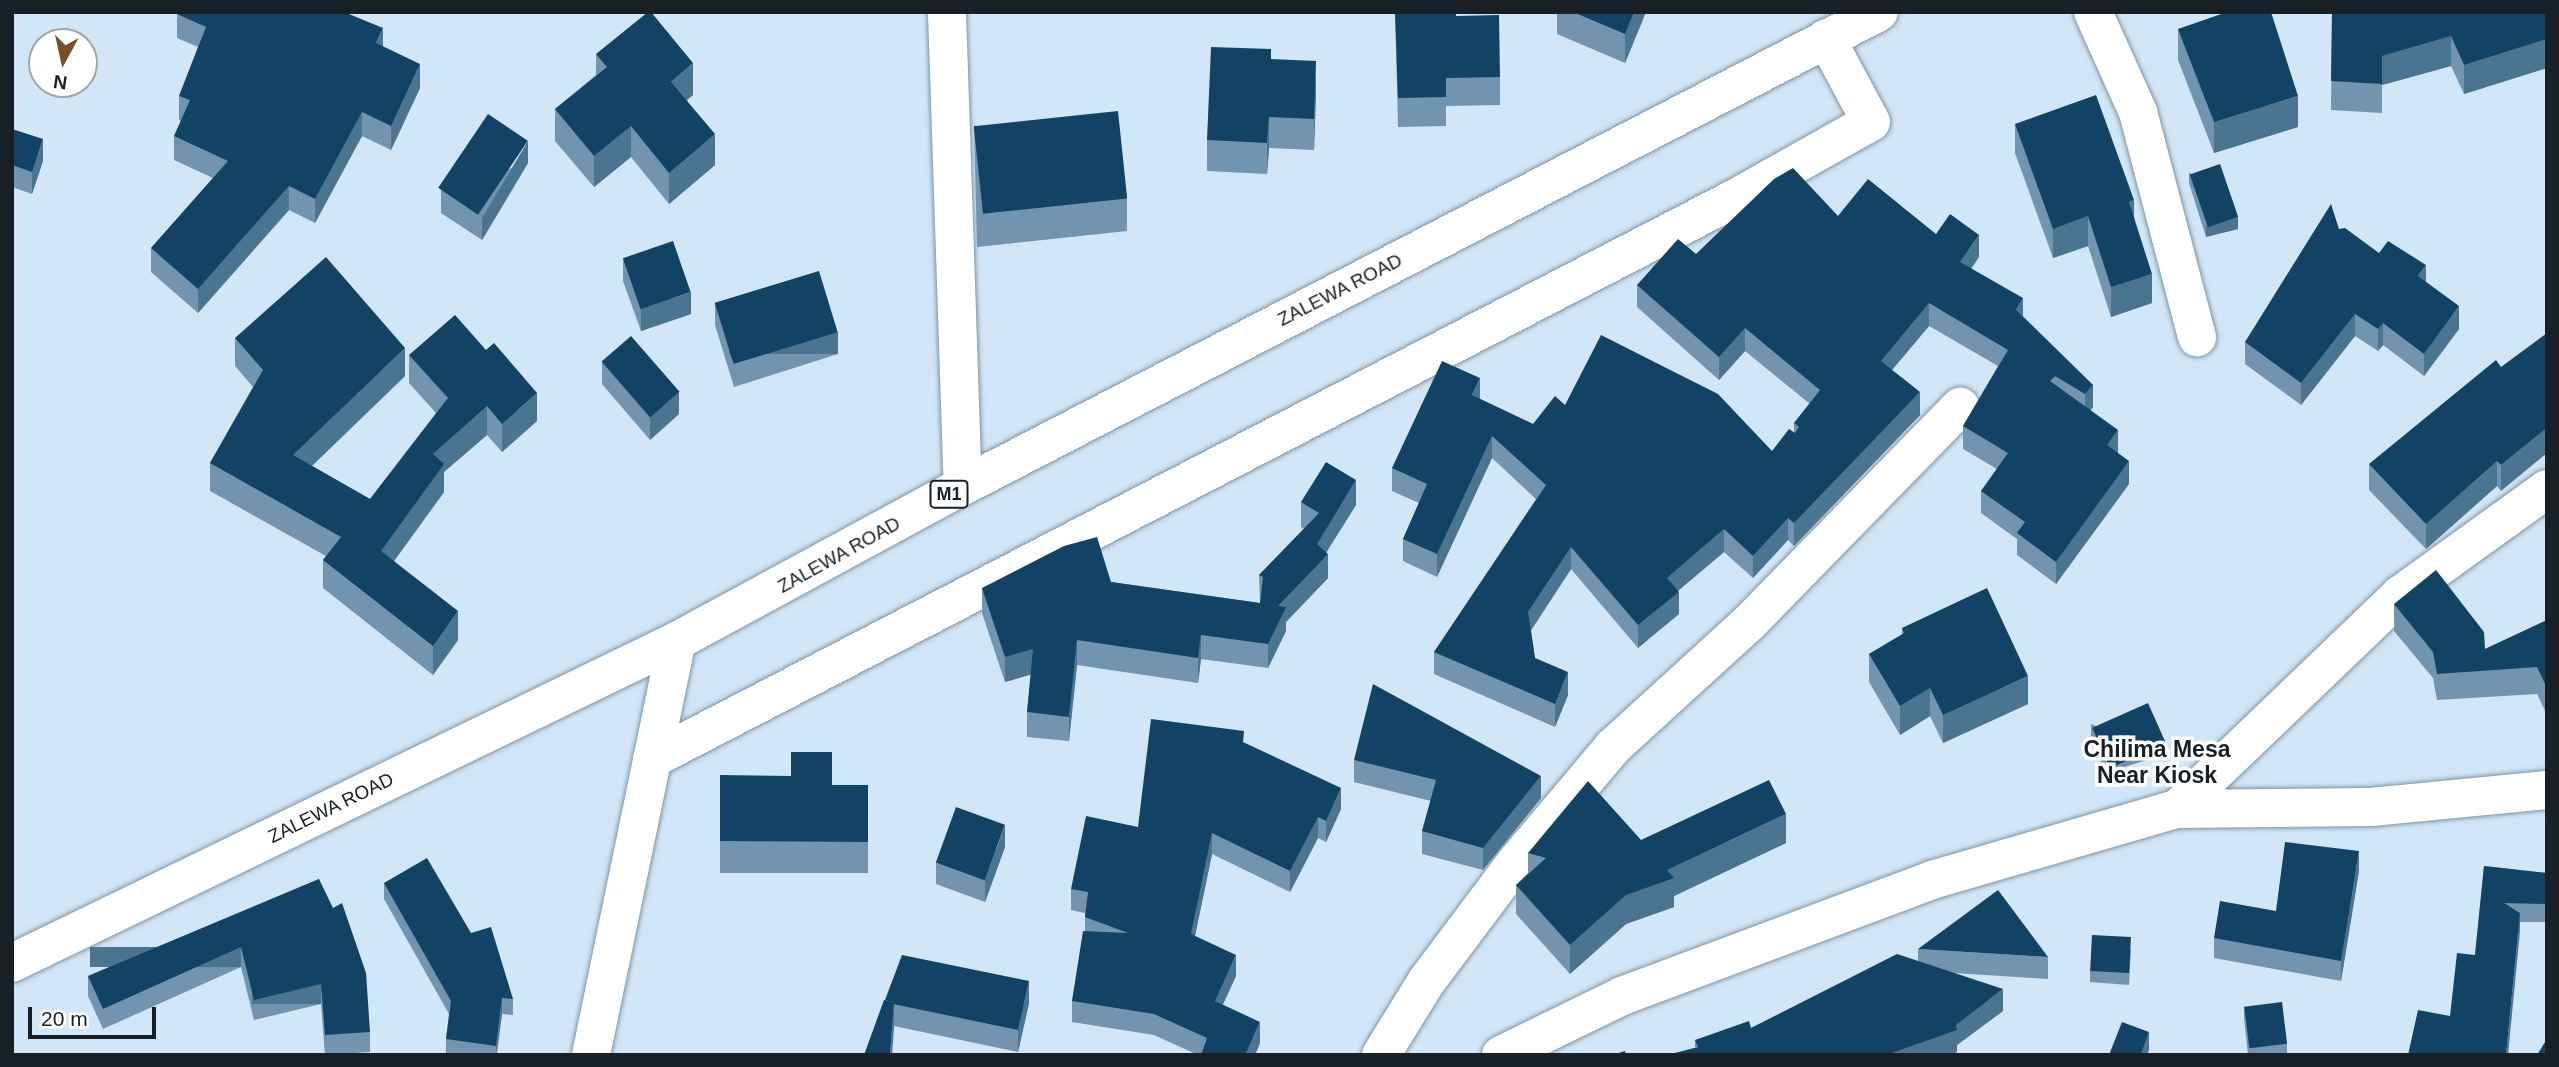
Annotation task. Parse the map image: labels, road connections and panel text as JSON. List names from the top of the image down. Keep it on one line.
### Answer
{"streets":{"main road":["ZALEWA ROAD","M1"]},"districts":["Chilima Mesa Near Kiosk"],"scale_bar":"20 m","north":"bottom"}
